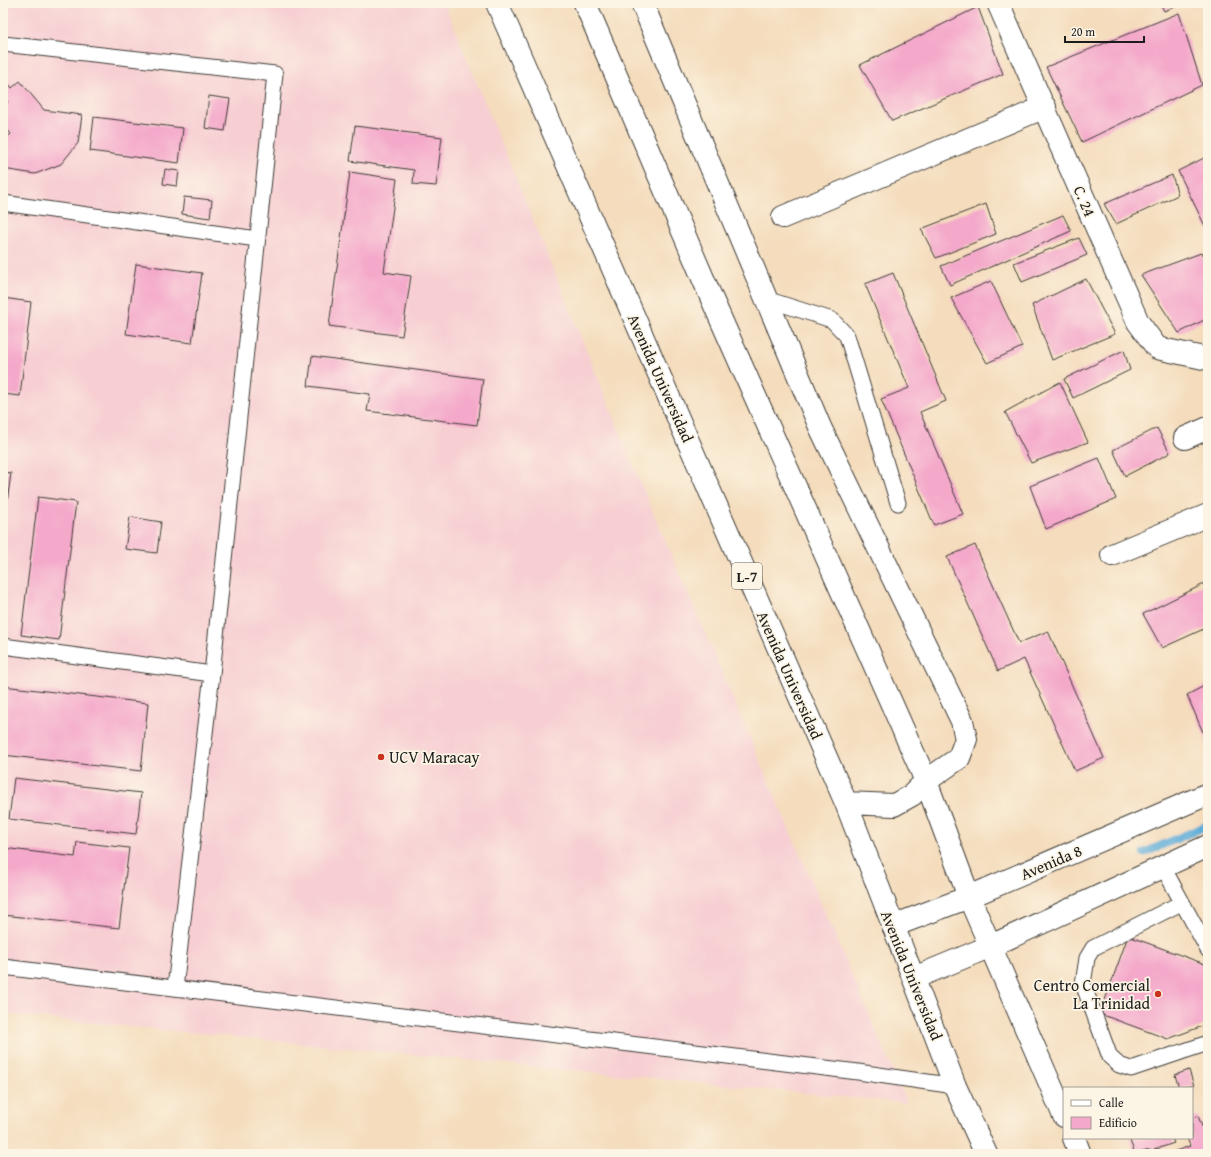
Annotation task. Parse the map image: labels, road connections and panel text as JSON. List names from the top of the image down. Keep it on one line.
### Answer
{"streets":{"main road":["C. 24","Avenida Universidad","L-7","Avenida 8"]},"crossings":[["Avenida Universidad","Avenida 8"]],"places":["UCV Maracay","Centro Comercial La Trinidad"],"legend":["Calle","Edificio"],"scale_bar":"20 m"}
